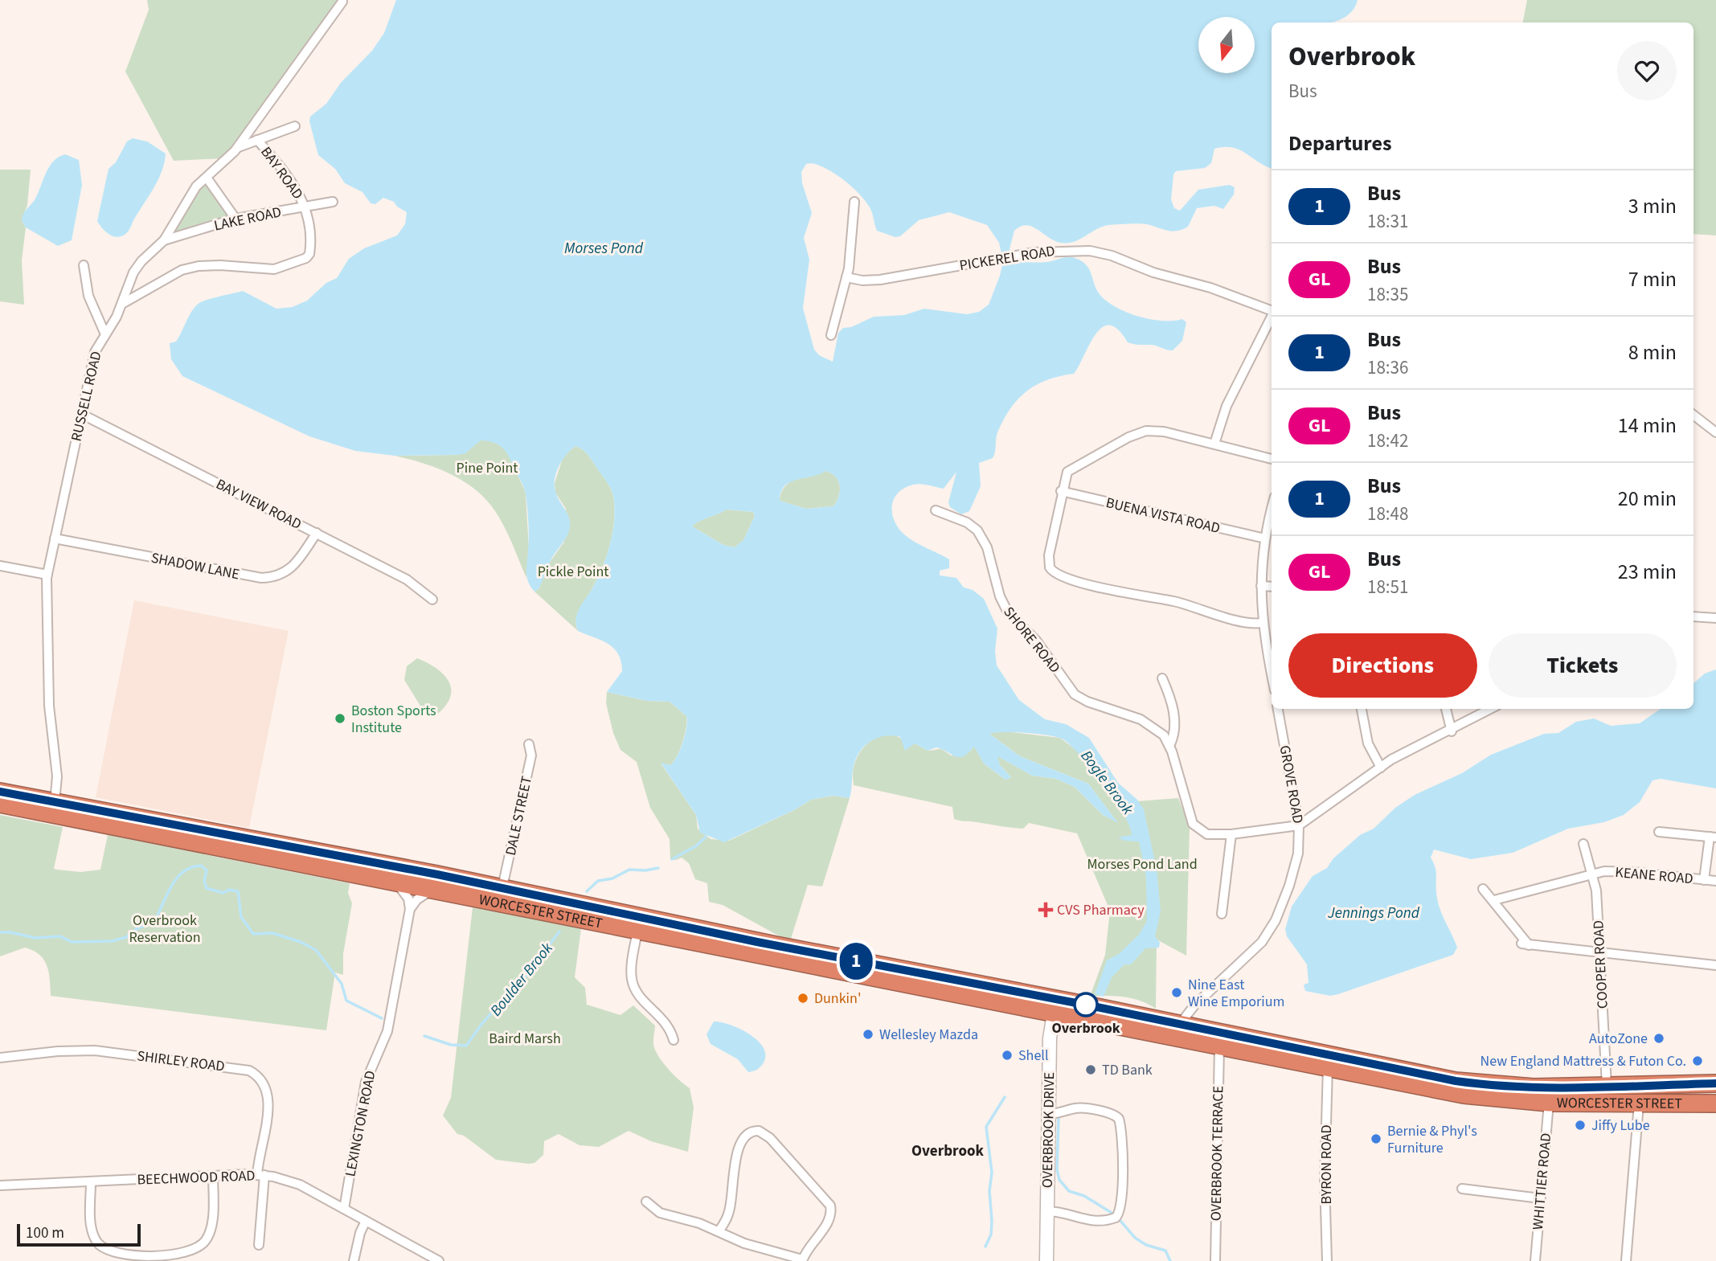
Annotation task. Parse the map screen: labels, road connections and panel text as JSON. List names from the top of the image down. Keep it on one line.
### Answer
{"streets":{"highway":["WORCESTER STREET"],"street":["BAY ROAD","LAKE ROAD","PICKEREL ROAD","RUSSELL ROAD","BAY VIEW ROAD","BUENA VISTA ROAD","SHADOW LANE","SHORE ROAD","GROVE ROAD","DALE STREET","KEANE ROAD","COOPER ROAD","SHIRLEY ROAD","LEXINGTON ROAD","OVERBROOK DRIVE","OVERBROOK TERRACE","BYRON ROAD","BEECHWOOD ROAD","WHITTIER ROAD"]},"crossings":[["BAY ROAD","LAKE ROAD"],["LAKE ROAD","RUSSELL ROAD"],["RUSSELL ROAD","BAY VIEW ROAD"],["RUSSELL ROAD","SHADOW LANE"],["RUSSELL ROAD","WORCESTER STREET"],["BAY VIEW ROAD","SHADOW LANE"],["SHORE ROAD","GROVE ROAD"],["GROVE ROAD","WORCESTER STREET"],["DALE STREET","WORCESTER STREET"],["KEANE ROAD","COOPER ROAD"],["WORCESTER STREET","COOPER ROAD"],["WORCESTER STREET","OVERBROOK DRIVE"],["WORCESTER STREET","OVERBROOK TERRACE"],["WORCESTER STREET","BYRON ROAD"],["WORCESTER STREET","WHITTIER ROAD"],["SHIRLEY ROAD","BEECHWOOD ROAD"],["LEXINGTON ROAD","BEECHWOOD ROAD"]],"districts":["Overbrook"],"water":["Morses Pond","Bogle Brook","Jennings Pond","Boulder Brook"],"parks":["Pine Point","Pickle Point","Morses Pond Land","Overbrook Reservation","Baird Marsh"],"places":{"other":["Boston Sports Institute","Nine East Wine Emporium","Dunkin'","Overbrook","Wellesley Mazda","AutoZone","Shell","New England Mattress & Futon Co.","TD Bank","Jiffy Lube","Bernie & Phyl's Furniture"],"health":["CVS Pharmacy"]},"lines":["bus line 1"],"scale_bar":"100 m","north":"bottom","page":{"on_map":"1","heading":[["Overbrook","Bus"],"Departures"],"list":[{"mark":"1","name":"Bus","note":"18:31","value":"3 min"},{"mark":"GL","name":"Bus","note":"18:35","value":"7 min"},{"mark":"1","name":"Bus","note":"18:36","value":"8 min"},{"mark":"GL","name":"Bus","note":"18:42","value":"14 min"},{"mark":"1","name":"Bus","note":"18:48","value":"20 min"},{"mark":"GL","name":"Bus","note":"18:51","value":"23 min"}],"buttons":["Directions","Tickets"],"scale":"100 m"}}
